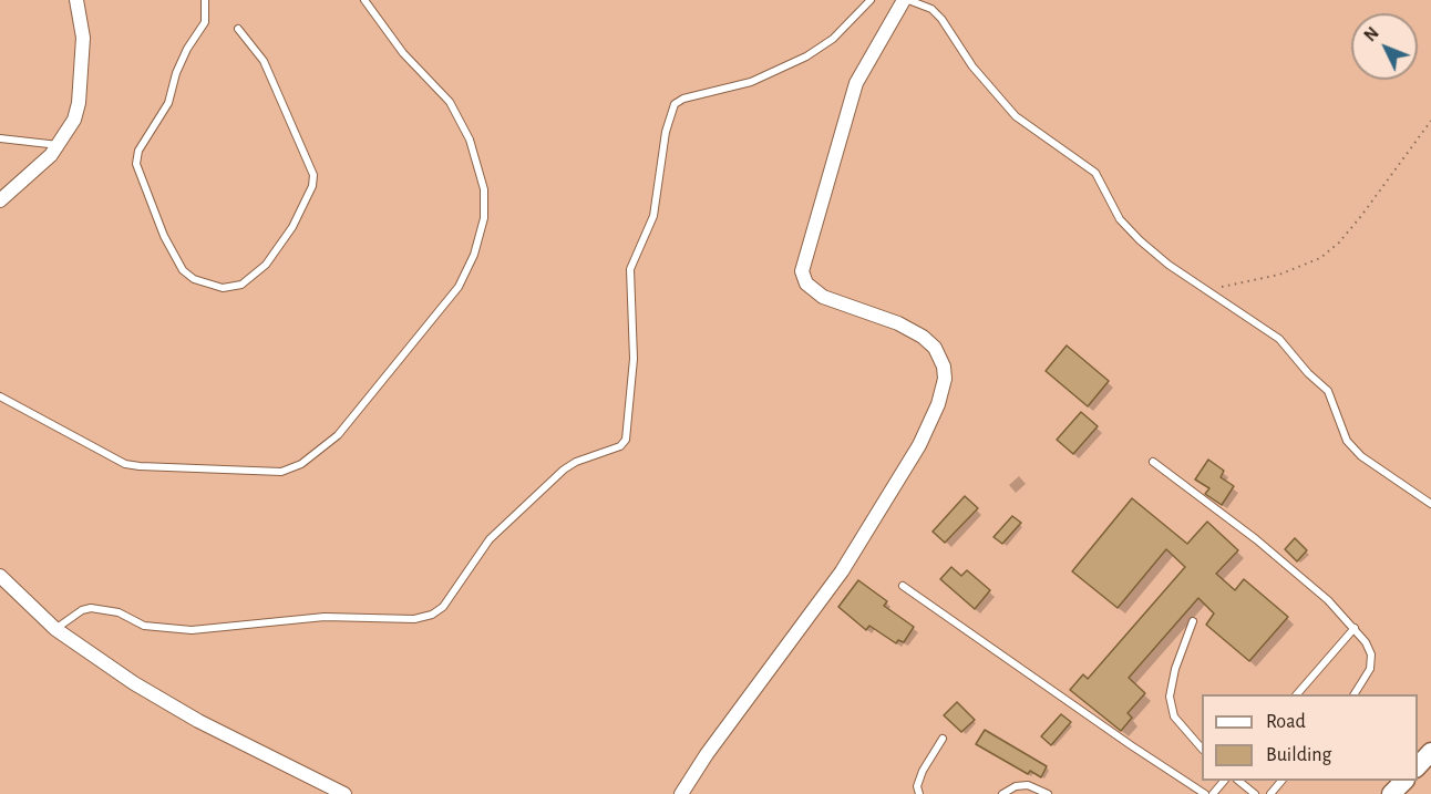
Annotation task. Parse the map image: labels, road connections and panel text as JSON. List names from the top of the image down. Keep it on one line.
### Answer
{"legend":["Road","Building"],"north":"top left"}
